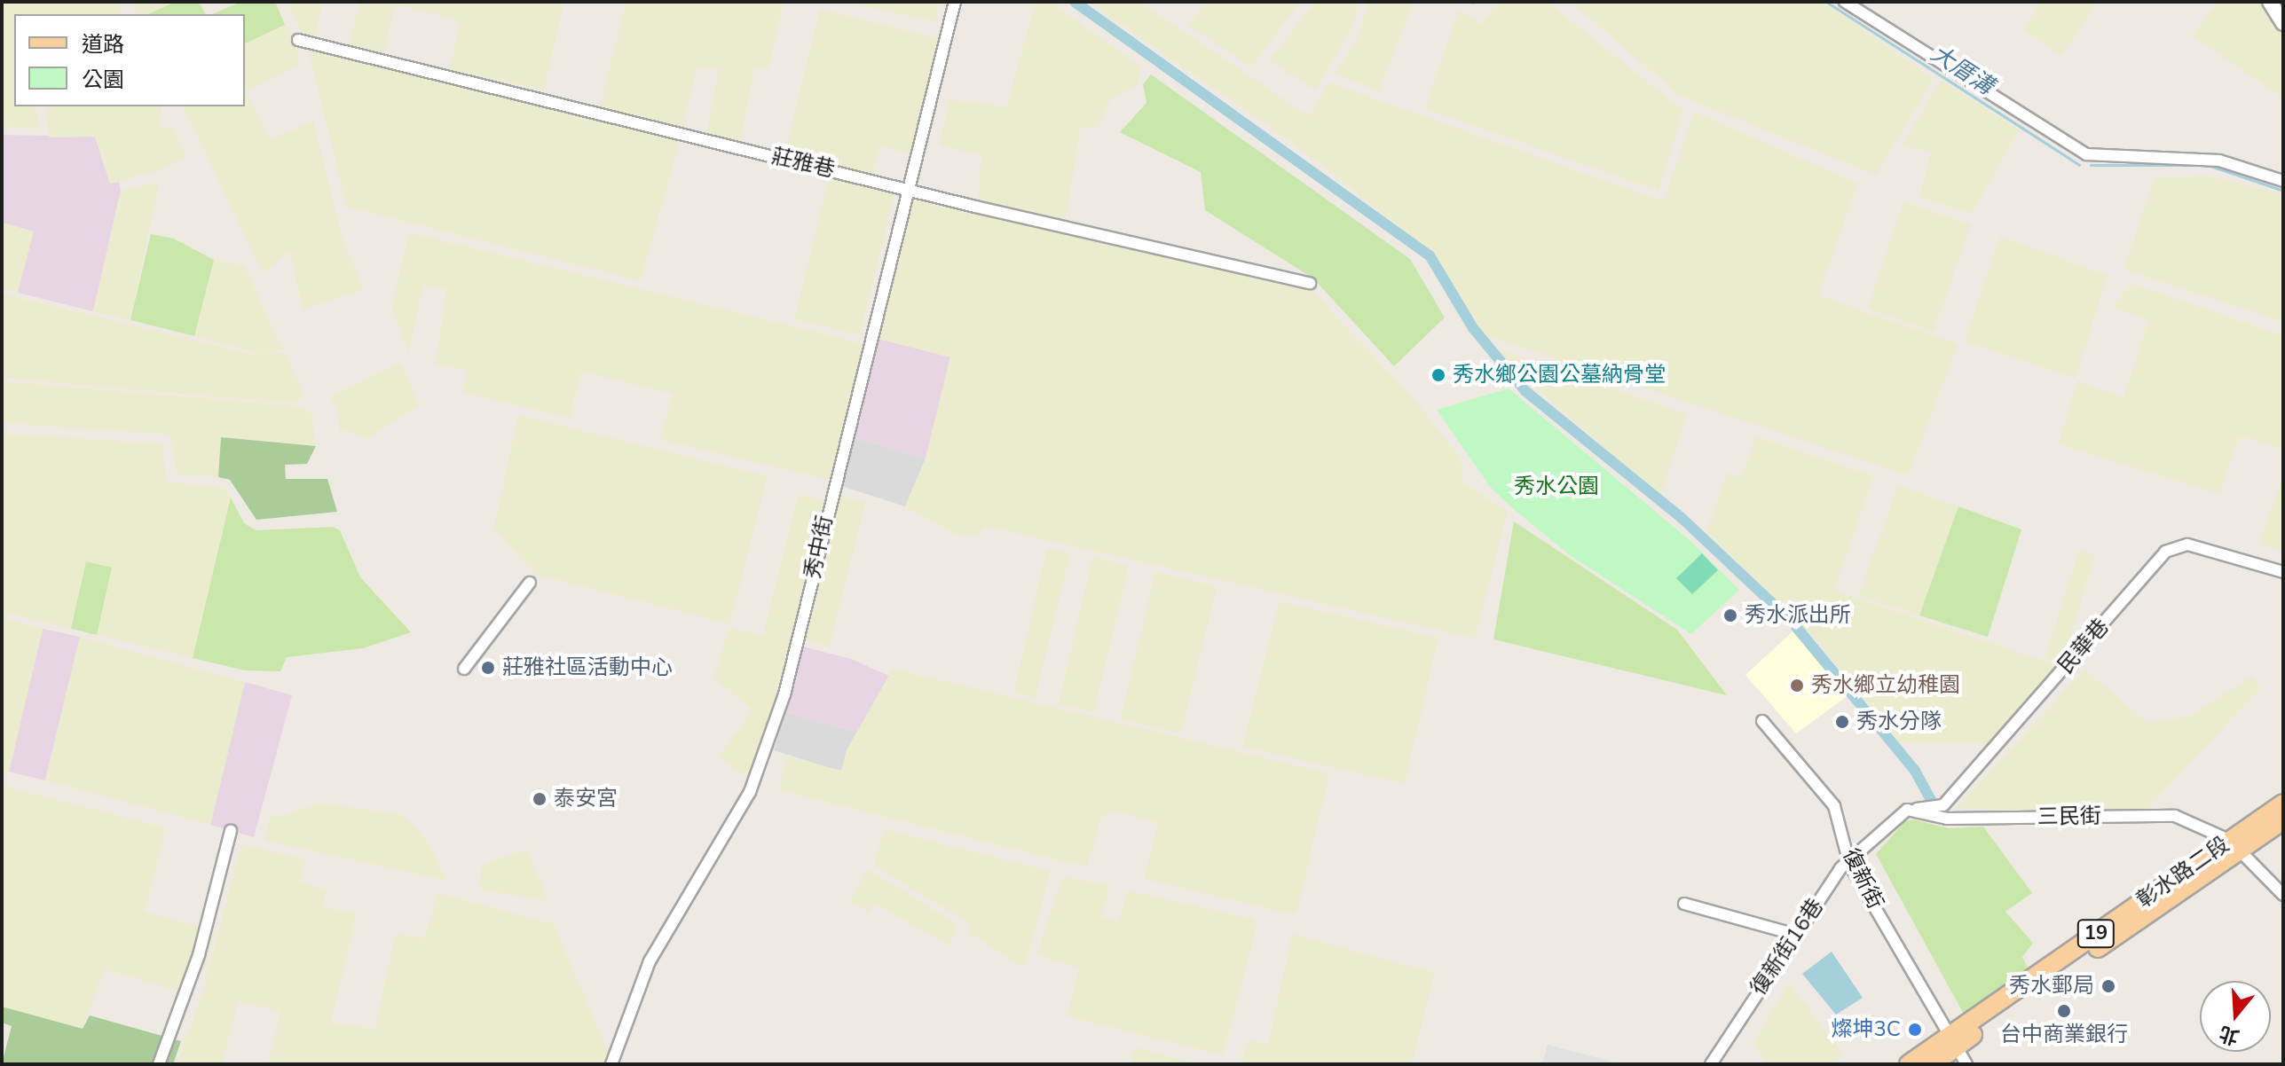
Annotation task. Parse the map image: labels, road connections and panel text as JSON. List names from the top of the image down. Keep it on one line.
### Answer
{"streets":{"main road":["彰水路二段","19"],"street":["莊雅巷","秀中街","民華巷","三民街","復新街","復新街16巷"]},"crossings":[["莊雅巷","秀中街"],["民華巷","三民街"],["三民街","彰水路二段"],["彰水路二段","復新街"],["復新街","復新街16巷"]],"water":["大厝溝"],"parks":["秀水公園"],"places":["秀水鄉公園公墓納骨堂","秀水派出所","莊雅社區活動中心","秀水鄉立幼稚園","秀水分隊","泰安宮","秀水郵局","台中商業銀行","燦坤3C"],"legend":["道路","公園"],"north":"bottom"}
